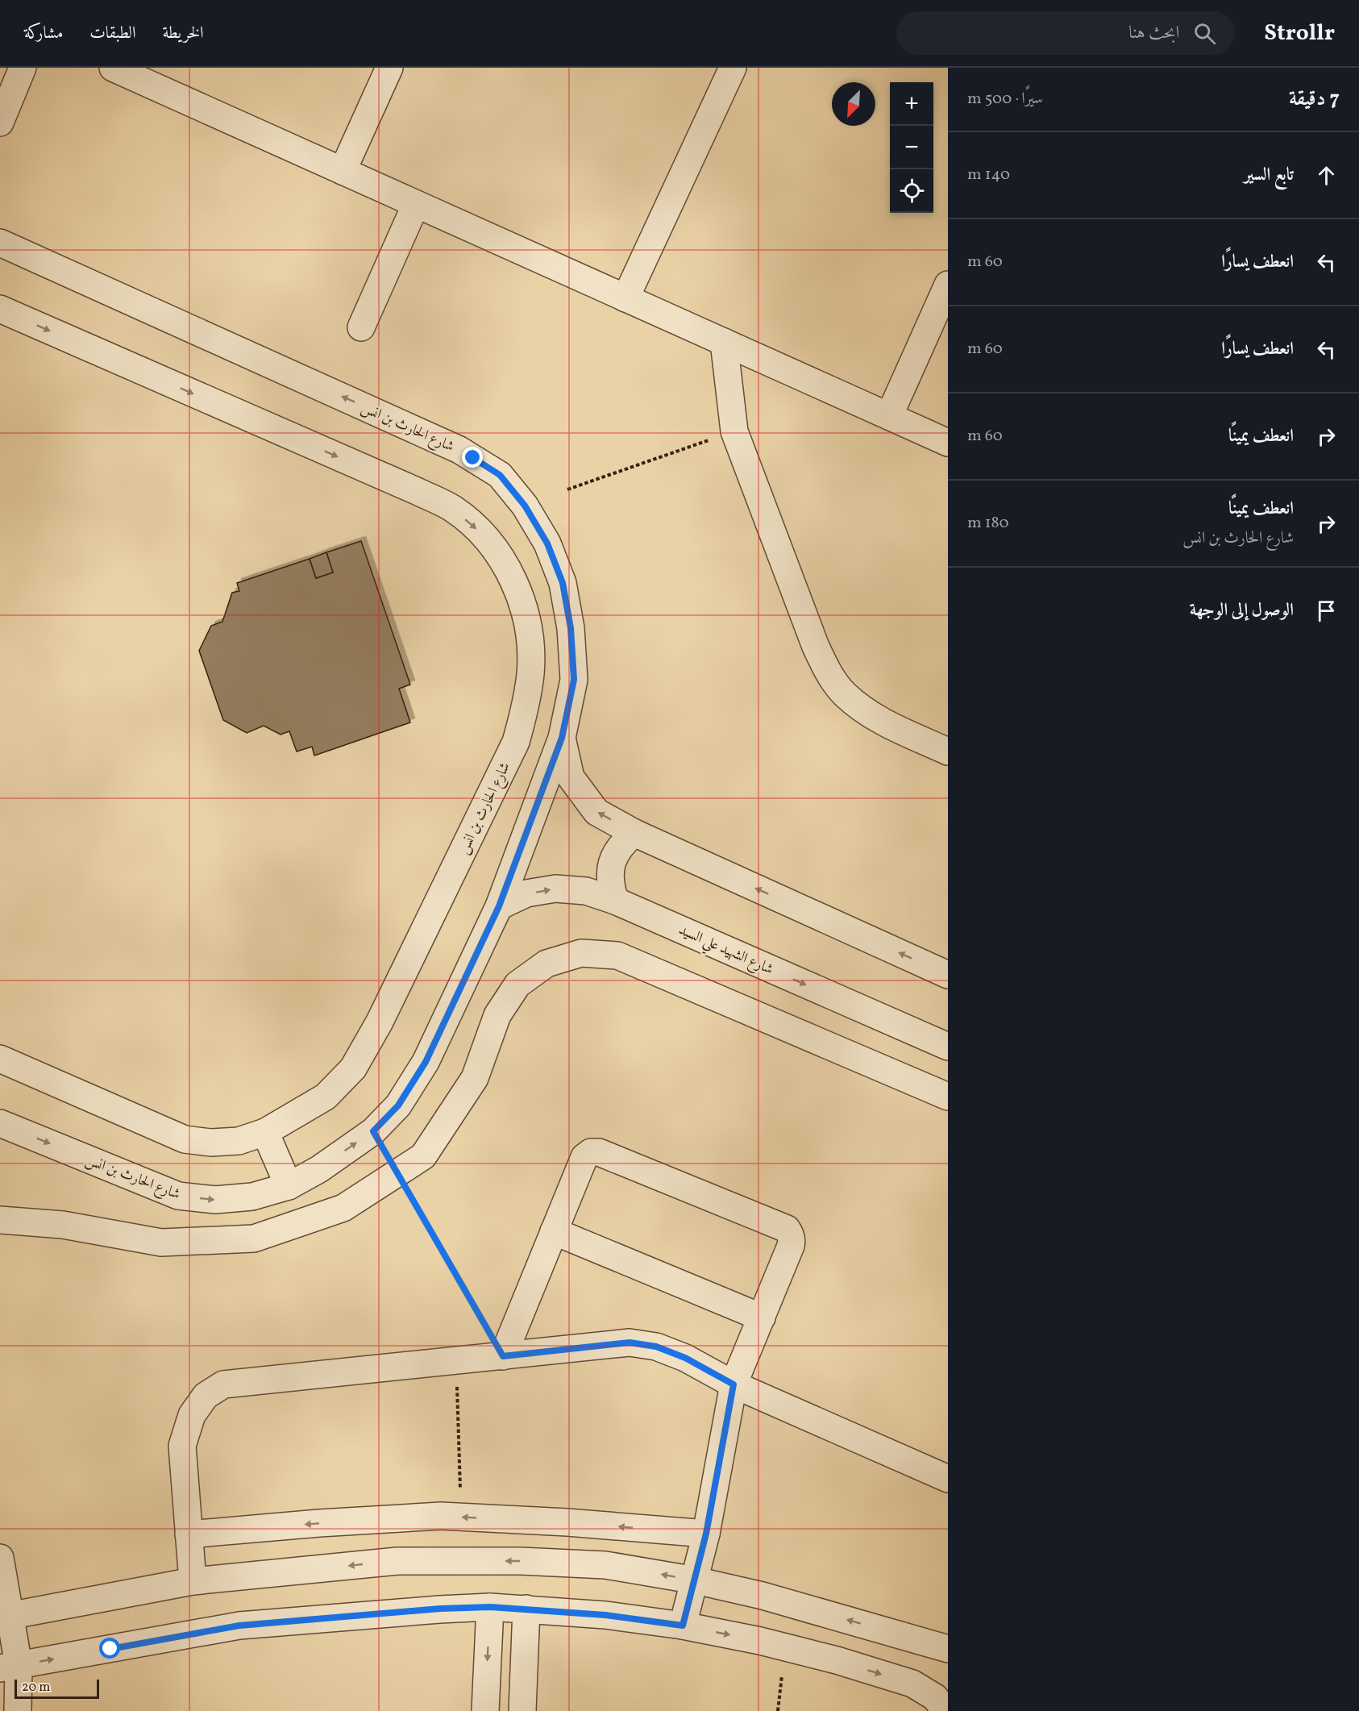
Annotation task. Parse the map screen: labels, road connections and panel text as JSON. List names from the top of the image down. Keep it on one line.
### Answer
{"streets":{"street":["شارع الحارث بن انس","شارع الشهيد علي السيد"]},"crossings":[["شارع الحارث بن انس","شارع الشهيد علي السيد"]],"scale_bar":"20 m","north":"bottom left","page":{"header":"Strollr","search":"ابحث هنا","nav":["الخريطة","الطبقات","مشاركة"],"heading":["7 دقيقة","سيرًا · 500 m"],"map_buttons":["+","−"],"list":[["تابع السير","140 m"],["انعطف يسارًا","60 m"],["انعطف يسارًا","60 m"],["انعطف يمينًا","60 m"],["انعطف يمينًا","شارع الحارث بن انس","180 m"],"الوصول إلى الوجهة"],"scale":"20 m"}}
